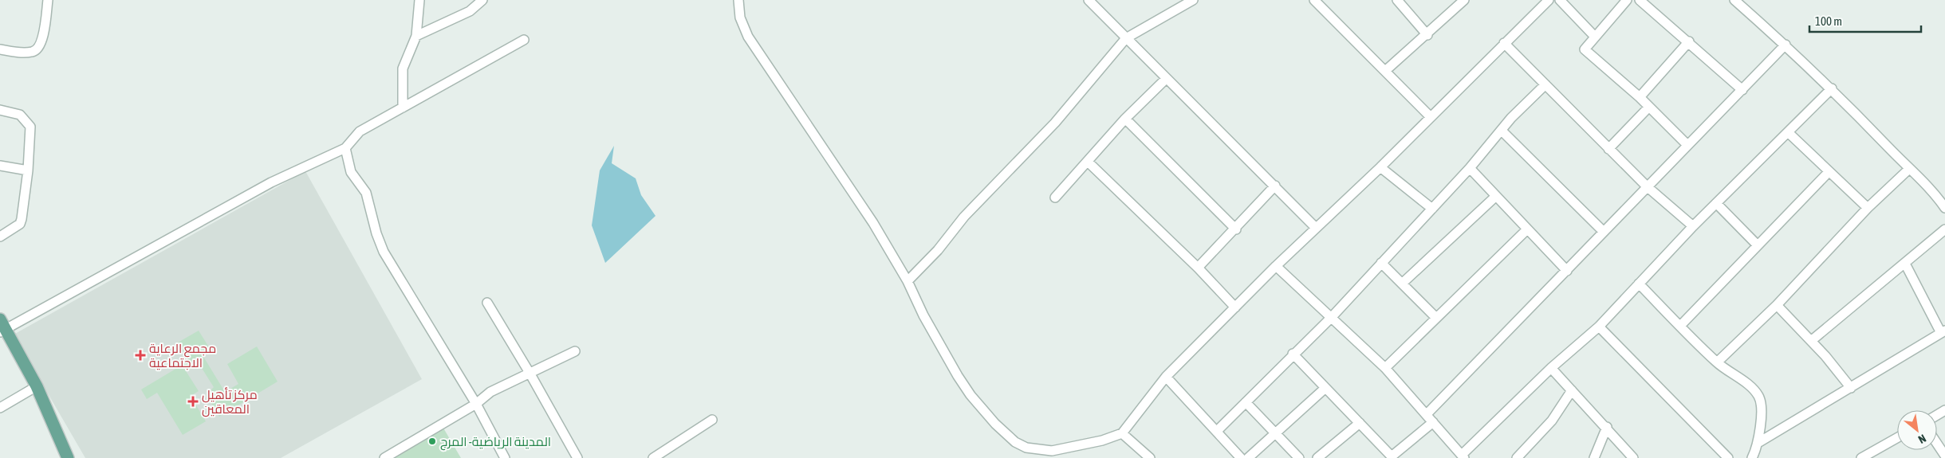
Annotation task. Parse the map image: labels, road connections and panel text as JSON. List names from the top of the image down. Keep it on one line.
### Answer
{"places":{"health":["مجمع الرعاية الاجتماعية","مركز تأهيل المعاقين"],"other":["المدينة الرياضية- المرج"]},"scale_bar":"100 m","north":"bottom right"}
